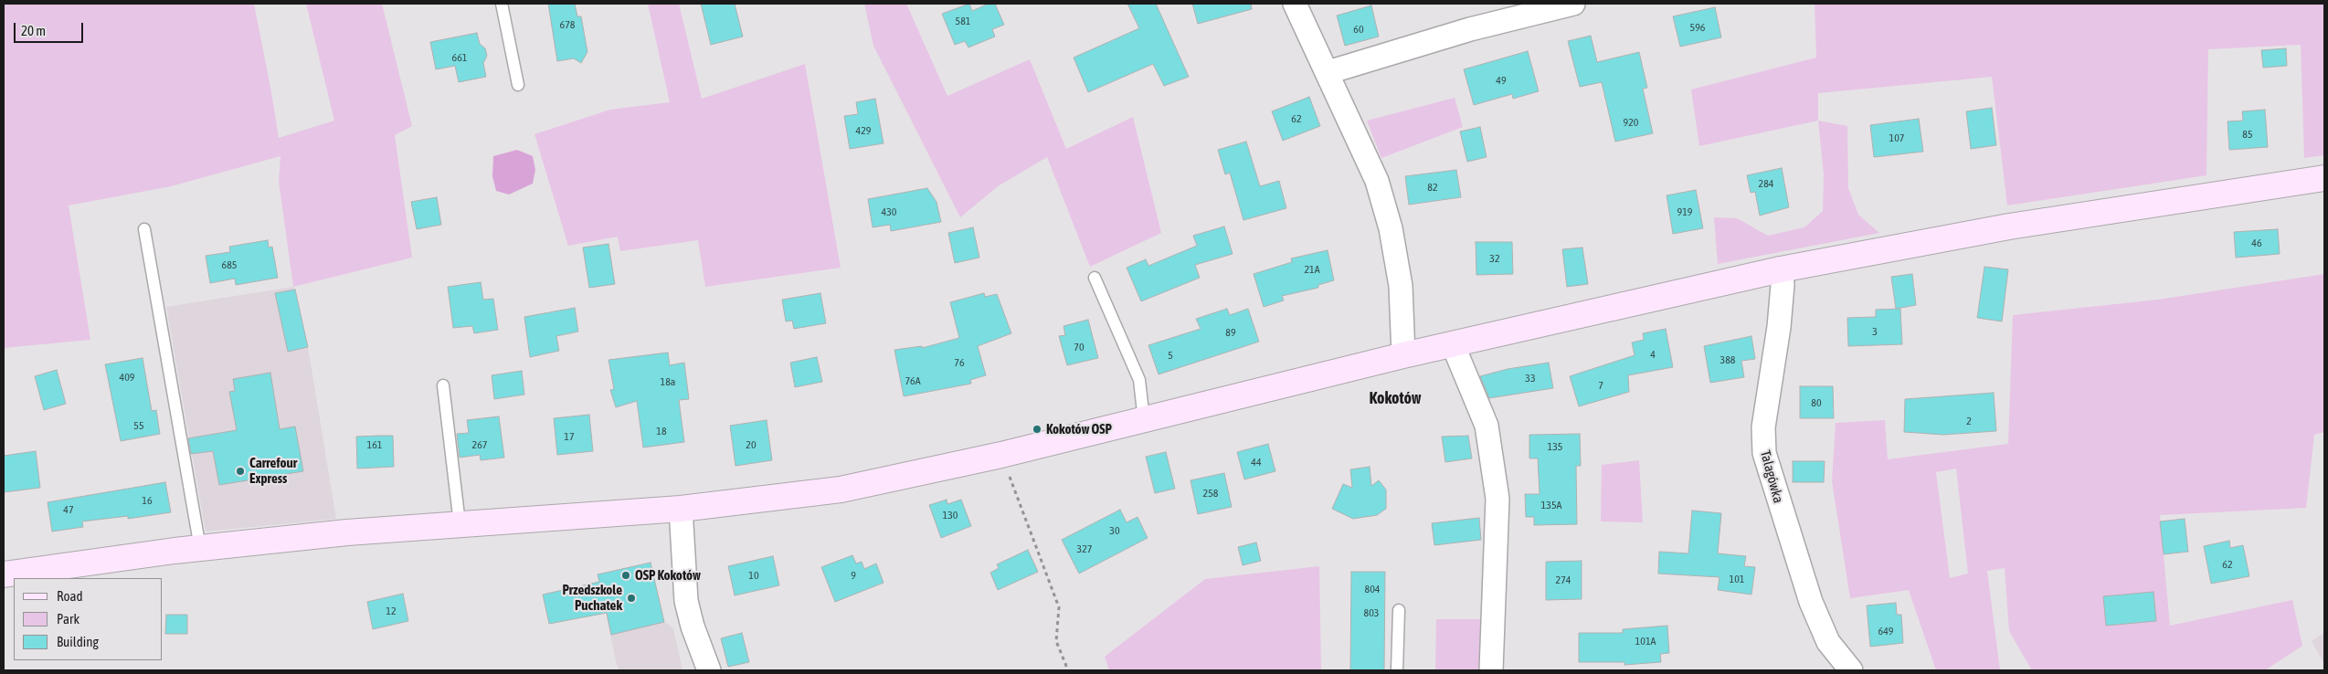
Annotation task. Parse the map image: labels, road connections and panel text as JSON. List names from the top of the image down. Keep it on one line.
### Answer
{"streets":{"street":["Talagówka"]},"districts":["Kokotów"],"places":["Kokotów OSP","Carrefour Express","OSP Kokotów","Przedszkole Puchatek"],"house_numbers":["581","678","596","60","661","49","62","920","429","85","107","284","82","430","919","46","32","685","21A","3","89","70","4","5","388","76","409","33","76A","18a","7","80","2","55","18","17","161","267","20","135","44","258","16","135A","47","130","30","327","62","10","9","101","274","804","12","803","649","101A"],"legend":["Road","Park","Building"],"scale_bar":"20 m"}
